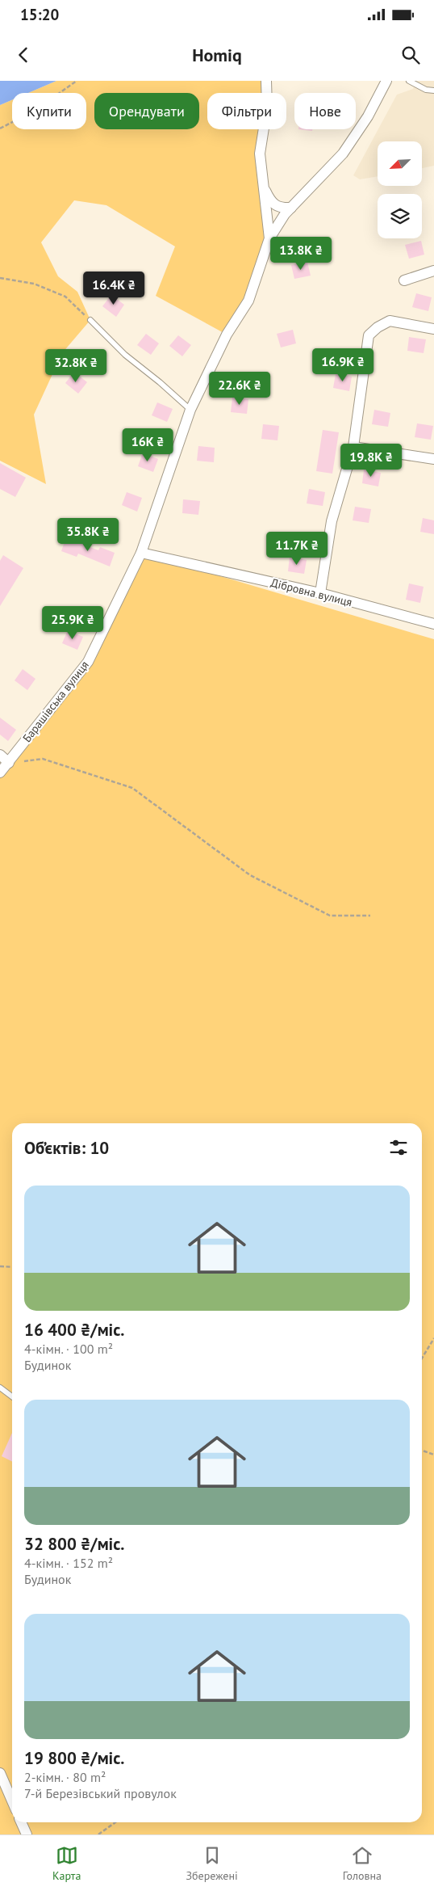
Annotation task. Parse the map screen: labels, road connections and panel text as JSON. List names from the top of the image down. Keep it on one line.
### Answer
{"streets":{"street":["Дібровна вулиця","Барашівська вулиця"]},"crossings":[["Дібровна вулиця","Барашівська вулиця"]],"north":"bottom left","page":{"status":"15:20","header":"Homiq","chip":["Купити","Орендувати","Фільтри","Нове"],"price":["13.8K ₴","16.4K ₴","16.9K ₴","32.8K ₴","22.6K ₴","16K ₴","19.8K ₴","35.8K ₴","11.7K ₴","25.9K ₴"],"heading":"Об’єктів: 10","list":[{"name":"16 400 ₴/міс.","note":"4-кімн. · 100 m² · Будинок"},{"name":"32 800 ₴/міс.","note":"4-кімн. · 152 m² · Будинок"},{"name":"19 800 ₴/міс.","note":"2-кімн. · 80 m² · 7-й Березівський провулок"}],"tabs":["Карта","Збережені","Головна"]}}
